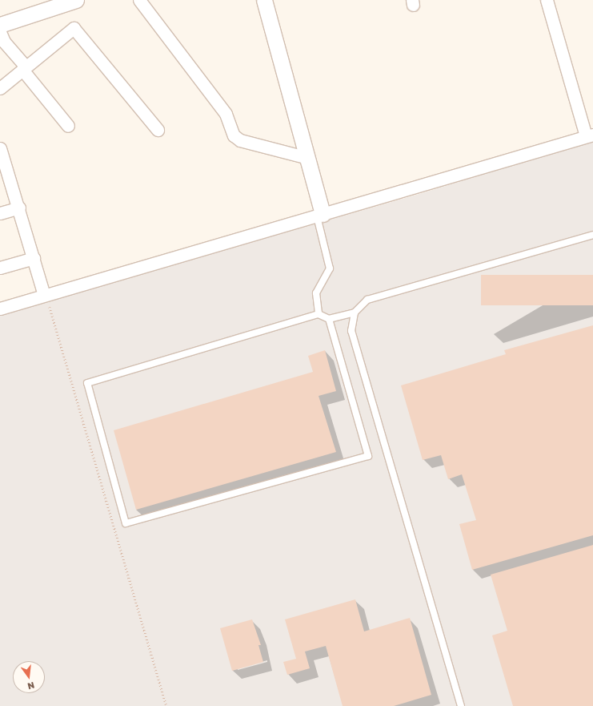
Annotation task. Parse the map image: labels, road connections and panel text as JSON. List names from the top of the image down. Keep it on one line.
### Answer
{"north":"bottom"}
